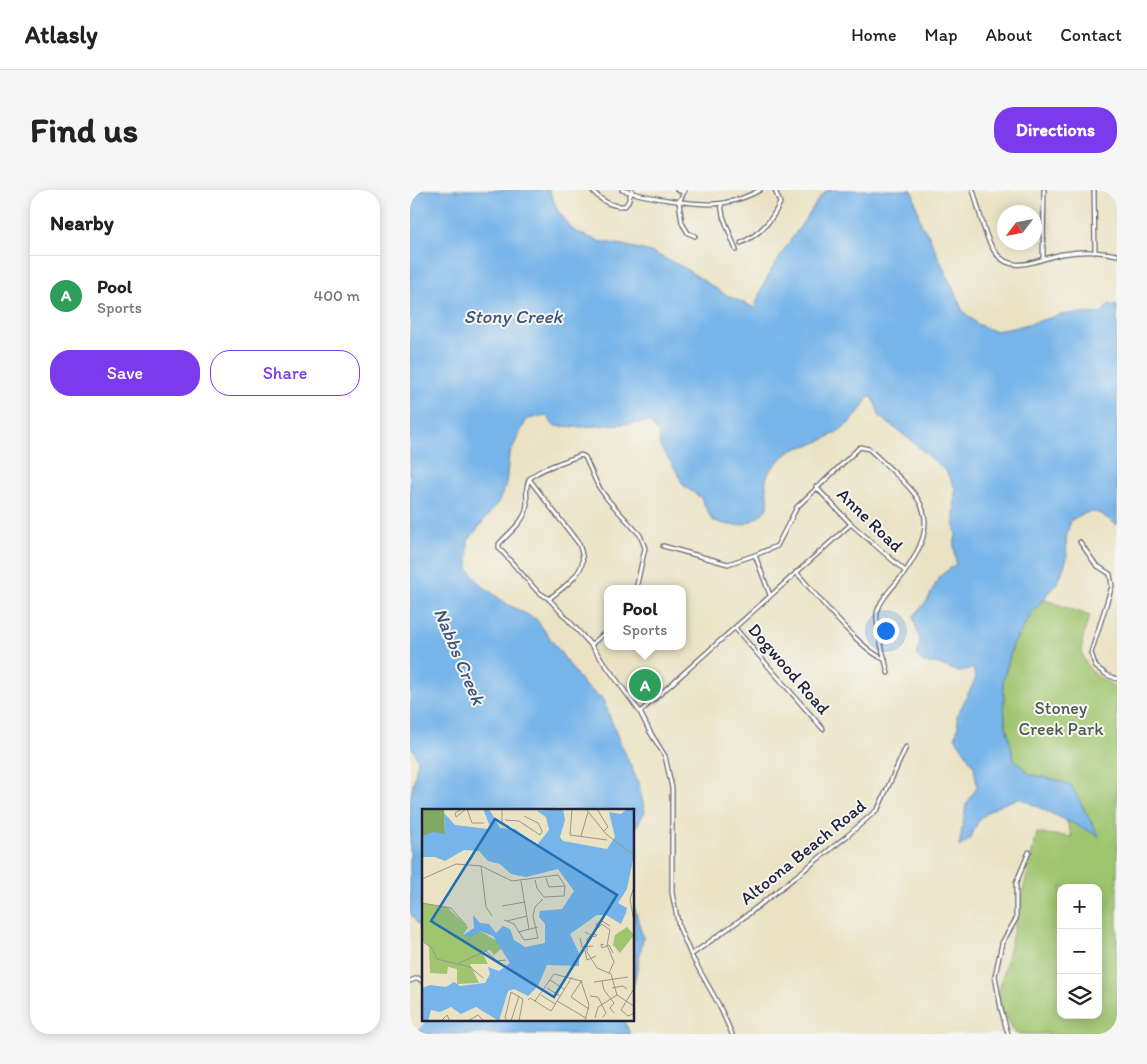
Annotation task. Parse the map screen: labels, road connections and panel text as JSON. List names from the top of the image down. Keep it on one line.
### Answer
{"streets":{"street":["Anne Road","Dogwood Road","Altoona Beach Road"]},"water":["Stony Creek","Nabbs Creek"],"parks":["Stoney Creek Park"],"north":"bottom left","page":{"header":"Atlasly","nav":["Home","Map","About","Contact"],"buttons":["Directions",["Save","Share"]],"title":"Find us","heading":"Nearby","list":[{"mark":"A","name":"Pool","note":"Sports","value":"400 m"}],"popup":["Pool","Sports"],"pins":"A","map_buttons":["+","−"]}}
